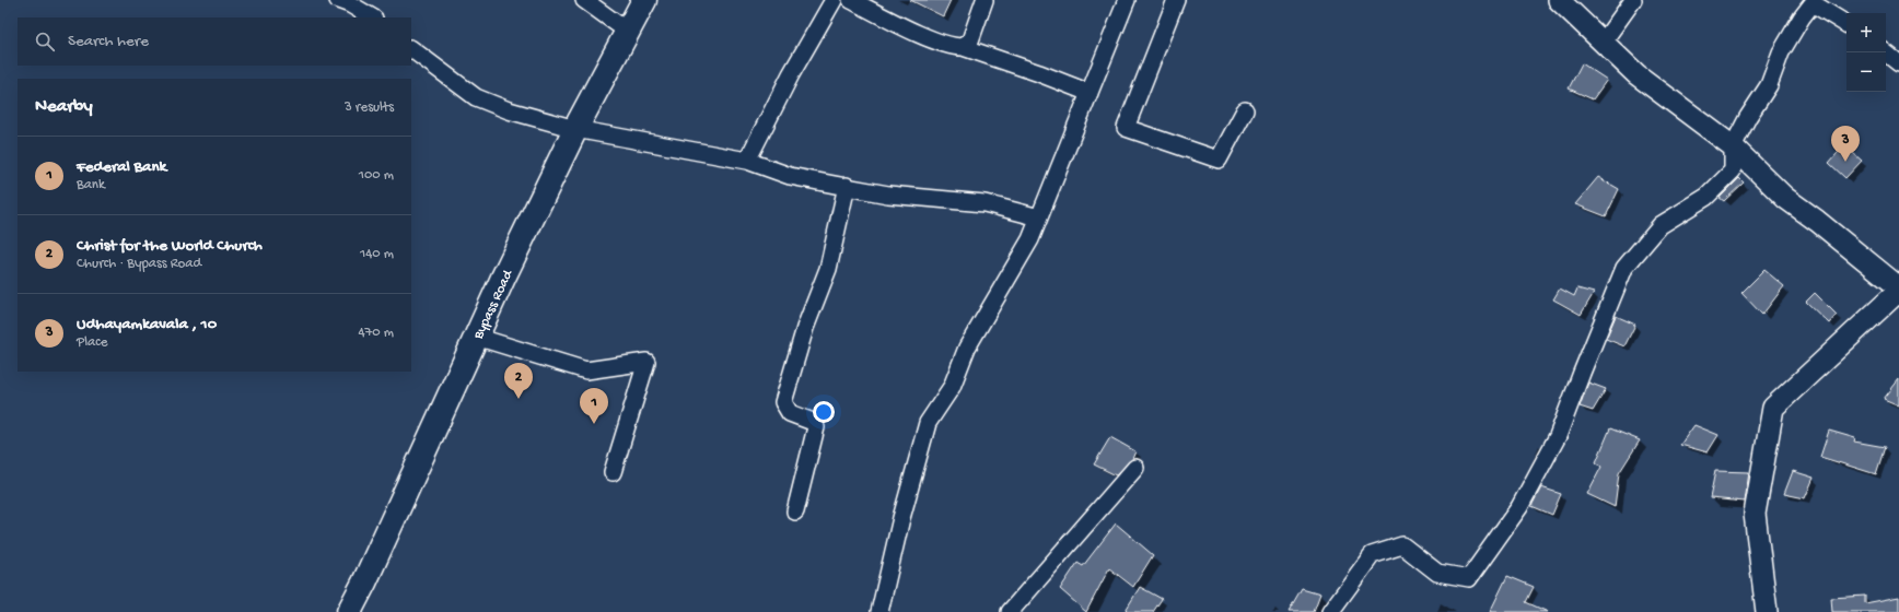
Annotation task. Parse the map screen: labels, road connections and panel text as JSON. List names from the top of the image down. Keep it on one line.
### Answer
{"streets":{"main road":["Bypass Road"]},"page":{"map_buttons":["+","−"],"search":"Search here","heading":["Nearby","3 results"],"pins":["3","2","1"],"list":[{"mark":"1","name":"Federal Bank","note":"Bank","value":"100 m"},{"mark":"2","name":"Christ for the World Church","note":"Church · Bypass Road","value":"140 m"},{"mark":"3","name":"Udhayamkavala , 10","note":"Place","value":"470 m"}]}}
